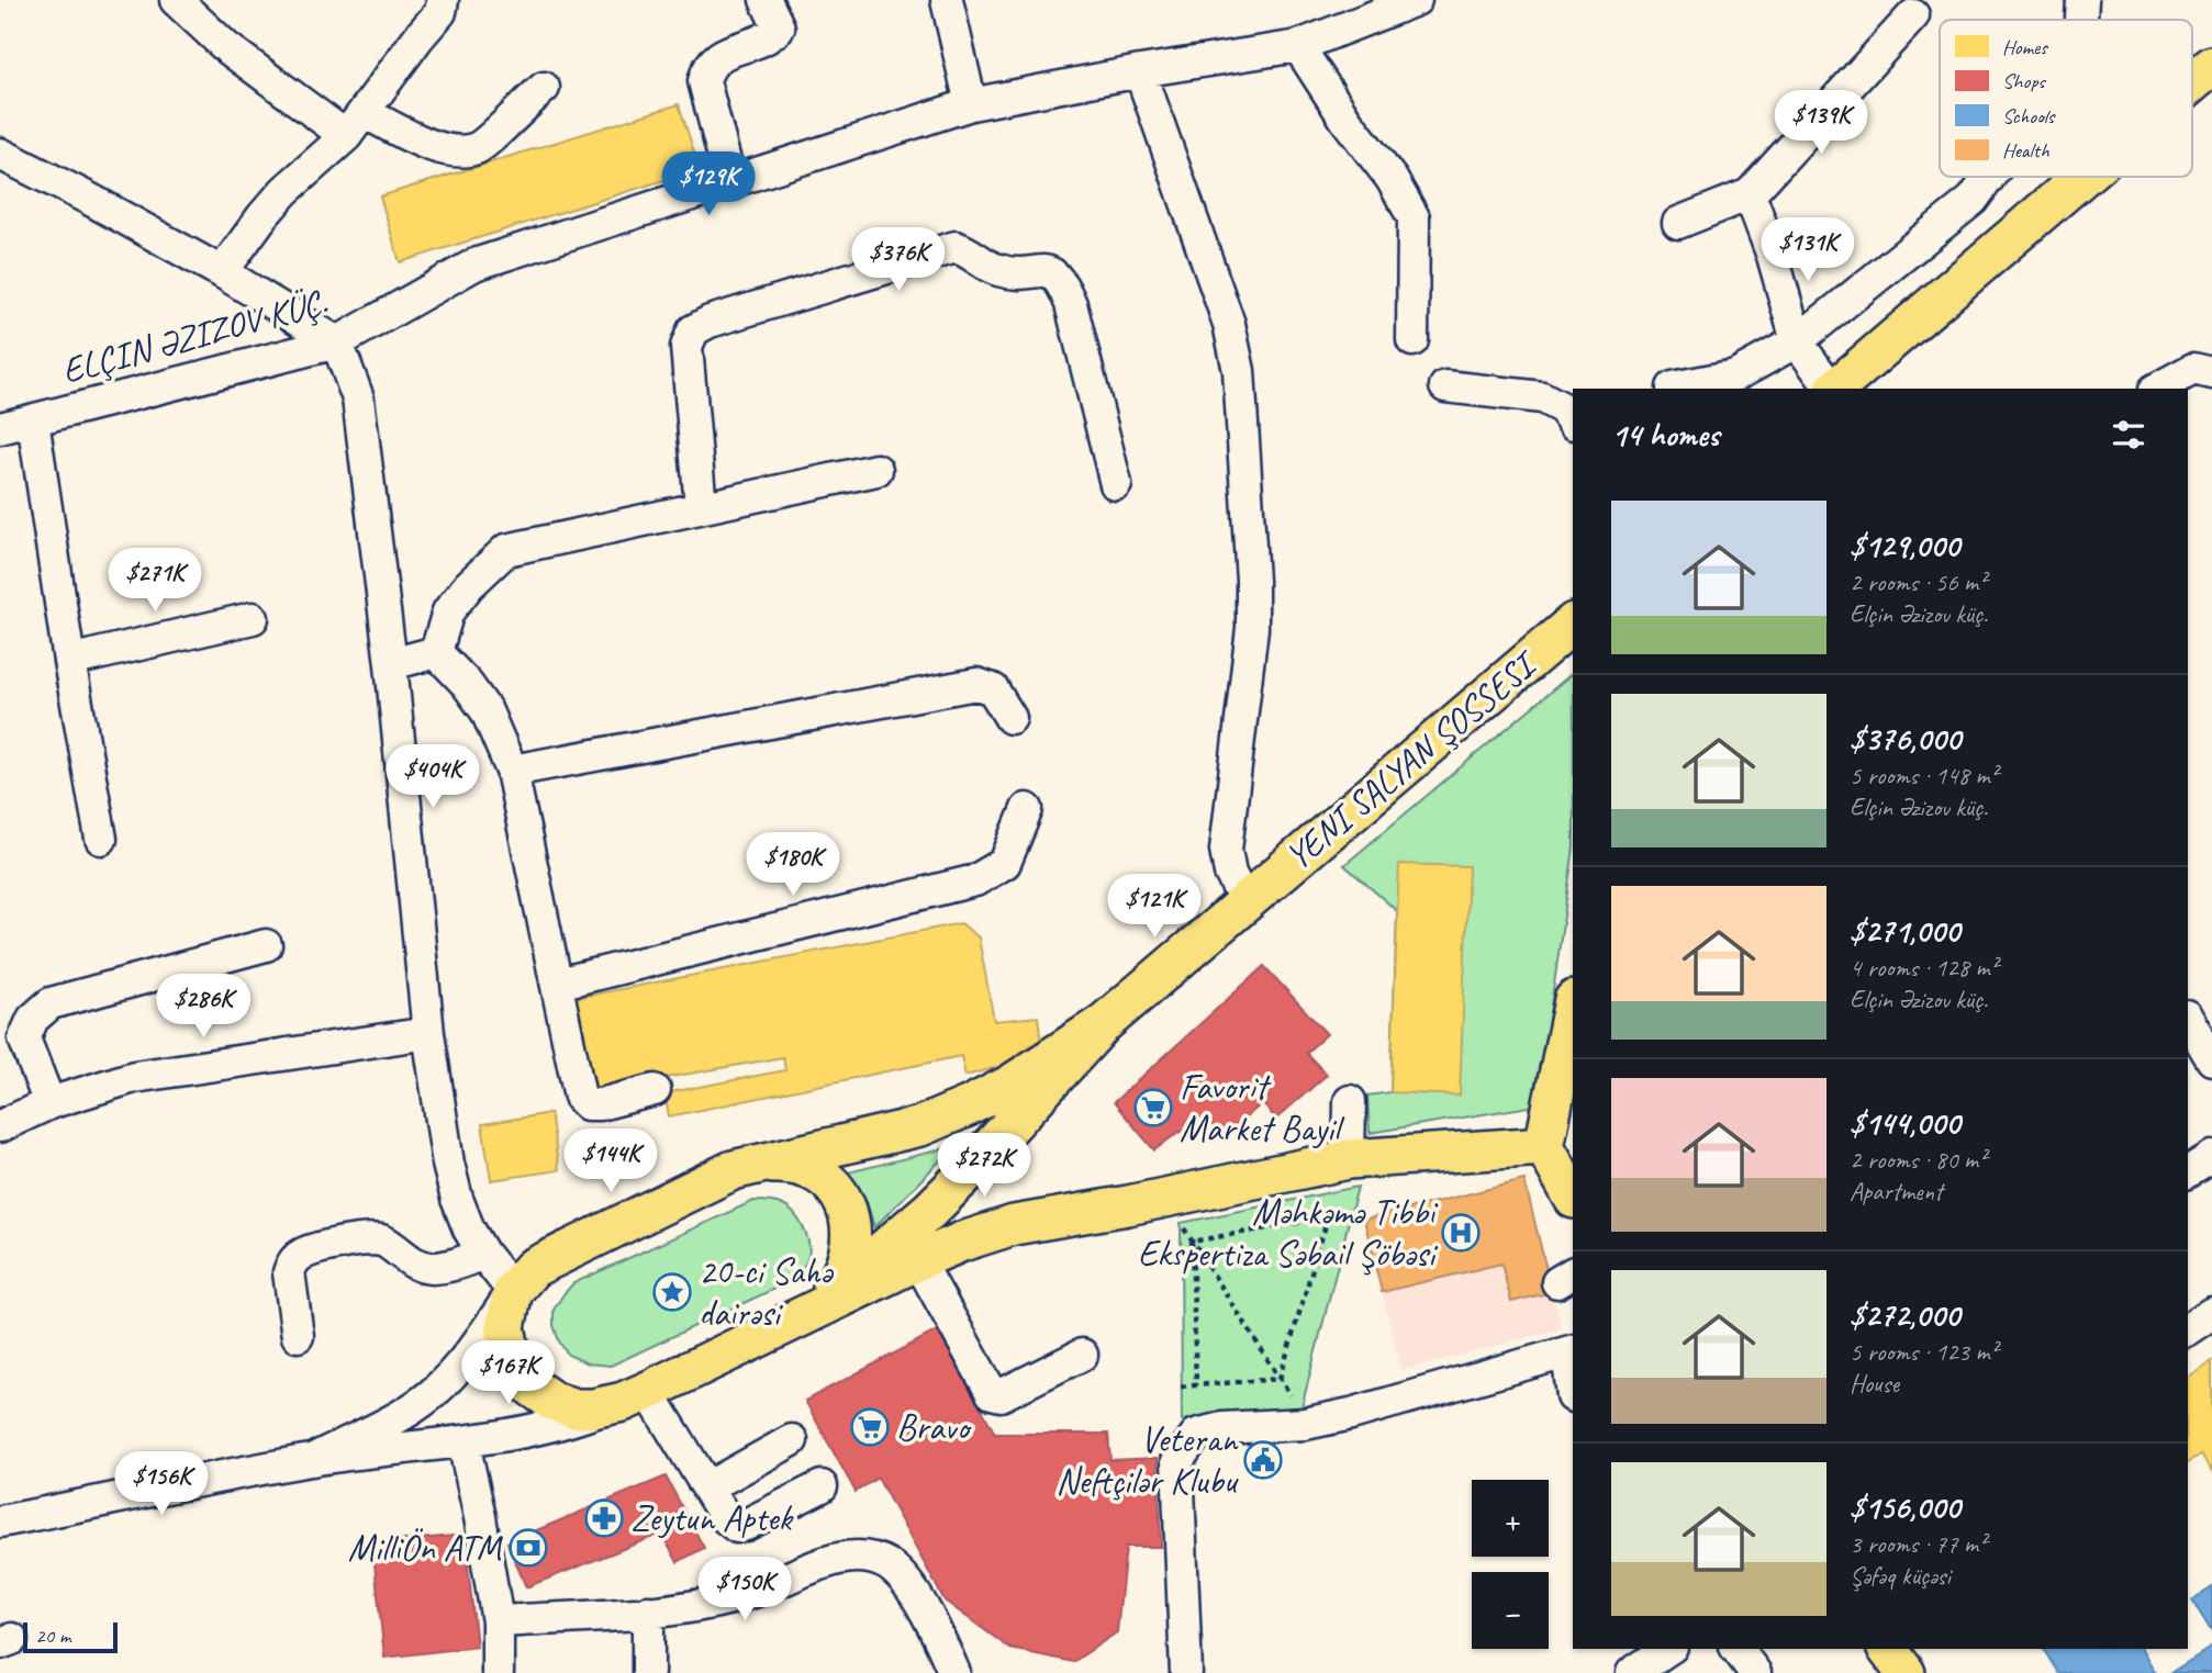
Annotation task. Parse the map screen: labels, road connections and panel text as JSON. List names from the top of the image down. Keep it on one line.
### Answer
{"streets":{"main road":["YENI SALYAN ŞOSSESI"],"street":["ELÇIN ƏZIZOV KÜÇ."]},"places":{"supermarket":["Favorit Market Bayil","Bravo"],"hospital":["Məhkəmə Tibbi Ekspertiza Səbail Şöbəsi"],"place":["20-ci Sahə dairəsi"],"public building":["Veteran Neftçilər Klubu"],"pharmacy":["Zeytun Aptek"],"bank":["MilliÖn ATM"]},"legend":["Homes","Shops","Schools","Health"],"scale_bar":"20 m","page":{"price":["$139K","$129K","$131K","$376K","$271K","$404K","$180K","$121K","$286K","$144K","$272K","$167K","$156K","$150K"],"heading":"14 homes","list":[{"name":"$129,000","note":"2 rooms · 56 m² · Elçin Əzizov küç."},{"name":"$376,000","note":"5 rooms · 148 m² · Elçin Əzizov küç."},{"name":"$271,000","note":"4 rooms · 128 m² · Elçin Əzizov küç."},{"name":"$144,000","note":"2 rooms · 80 m² · Apartment"},{"name":"$272,000","note":"5 rooms · 123 m² · House"},{"name":"$156,000","note":"3 rooms · 77 m² · Şəfəq küçəsi"}],"map_buttons":["+","−"],"scale":"20 m"}}
